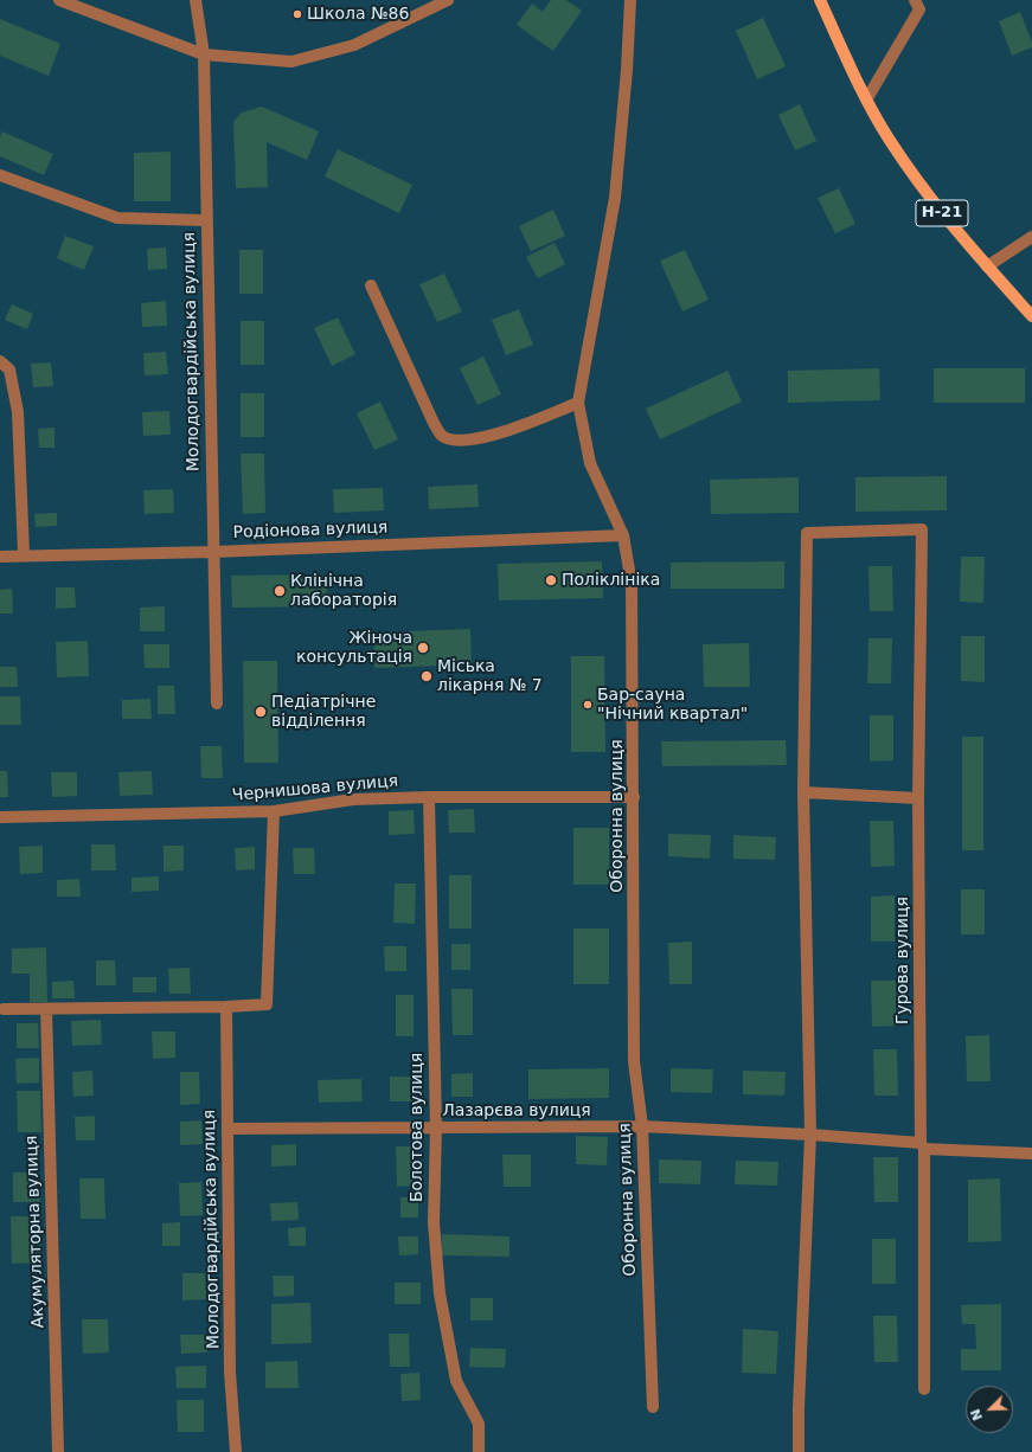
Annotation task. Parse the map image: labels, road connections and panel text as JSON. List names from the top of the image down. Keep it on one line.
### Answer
{"streets":{"main road":["Н-21"],"street":["Молодогвардійська вулиця","Родіонова вулиця","Чернишова вулиця","Оборонна вулиця","Гурова вулиця","Лазарєва вулиця","Болотова вулиця","Акумуляторна вулиця"]},"crossings":[["Молодогвардійська вулиця","Родіонова вулиця"],["Молодогвардійська вулиця","Лазарєва вулиця"],["Родіонова вулиця","Оборонна вулиця"],["Чернишова вулиця","Оборонна вулиця"],["Чернишова вулиця","Болотова вулиця"],["Оборонна вулиця","Лазарєва вулиця"],["Гурова вулиця","Лазарєва вулиця"],["Лазарєва вулиця","Болотова вулиця"]],"places":["Школа №86","Поліклініка","Клінічна лабораторія","Жіноча консультація","Міська лікарня № 7","Бар-сауна \"Нічний квартал\"","Педіатрічне відділення"],"north":"bottom left"}
